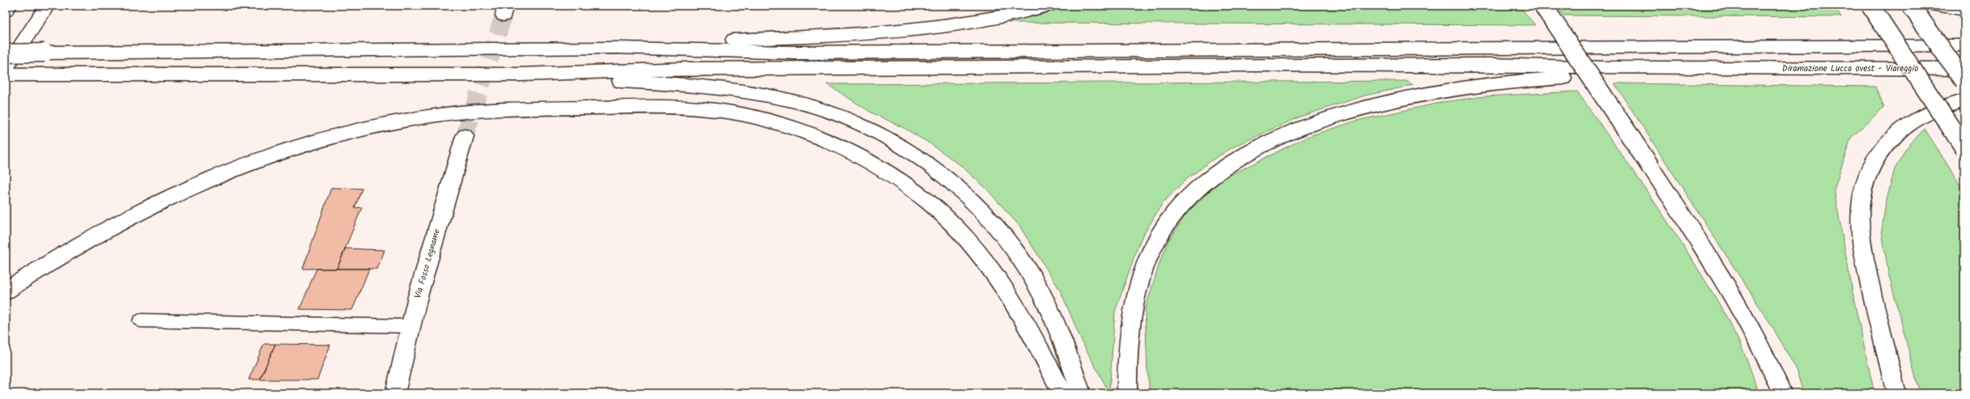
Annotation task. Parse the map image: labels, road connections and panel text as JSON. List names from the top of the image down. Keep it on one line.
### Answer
{"streets":{"main road":["Diramazione Lucca ovest - Viareggio","Via Fosso Legname"]}}
